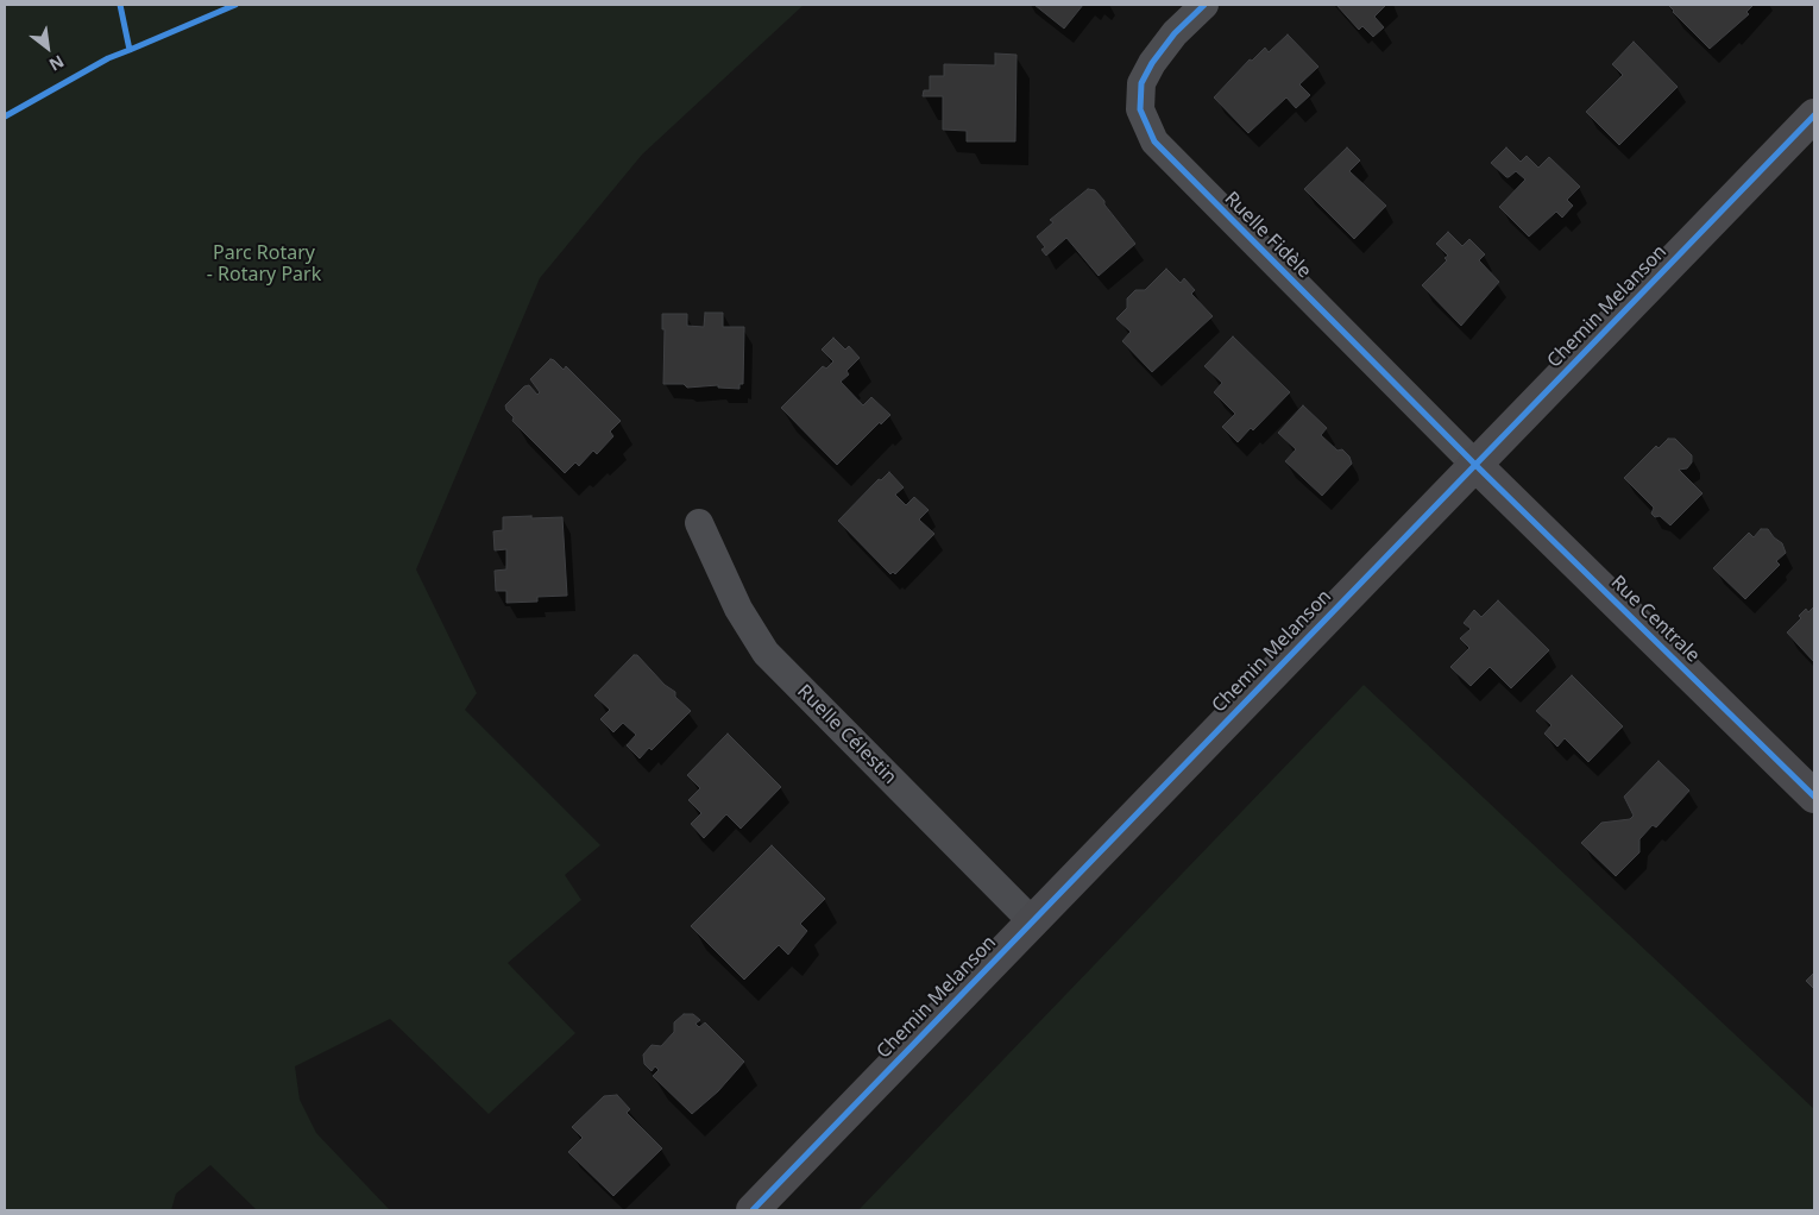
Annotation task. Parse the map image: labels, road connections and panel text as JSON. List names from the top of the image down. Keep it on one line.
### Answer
{"streets":{"street":["Ruelle Fidèle","Chemin Melanson","Rue Centrale","Ruelle Célestin"]},"crossings":[["Ruelle Fidèle","Chemin Melanson"],["Ruelle Fidèle","Rue Centrale"],["Chemin Melanson","Rue Centrale"],["Chemin Melanson","Ruelle Célestin"]],"parks":["Parc Rotary - Rotary Park"],"north":"bottom right"}
